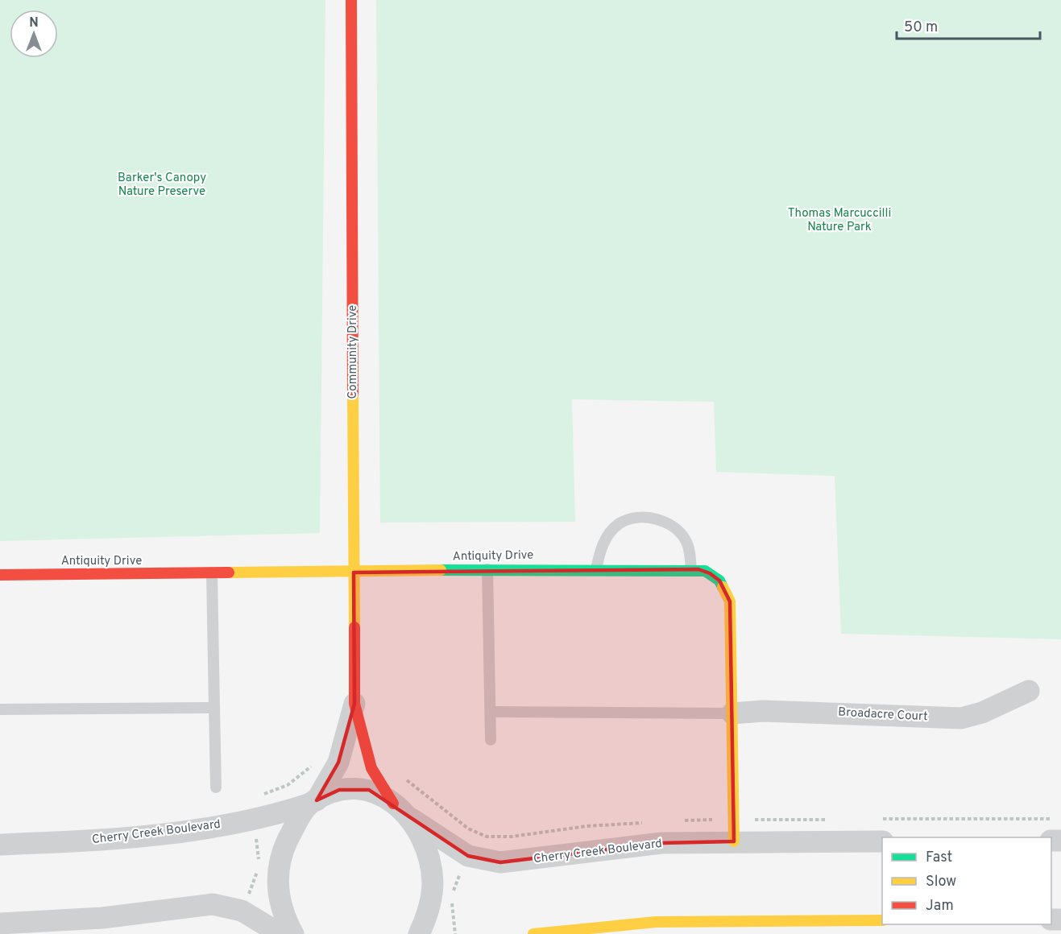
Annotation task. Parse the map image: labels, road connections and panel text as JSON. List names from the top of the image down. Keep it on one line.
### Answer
{"streets":{"street":["Community Drive","Antiquity Drive","Broadacre Court","Cherry Creek Boulevard"]},"crossings":[["Community Drive","Antiquity Drive"],["Community Drive","Cherry Creek Boulevard"],["Antiquity Drive","Broadacre Court"],["Antiquity Drive","Cherry Creek Boulevard"]],"parks":["Barker's Canopy Nature Preserve","Thomas Marcuccilli Nature Park"],"legend":["Fast","Slow","Jam"],"scale_bar":"50 m","north":"top"}
